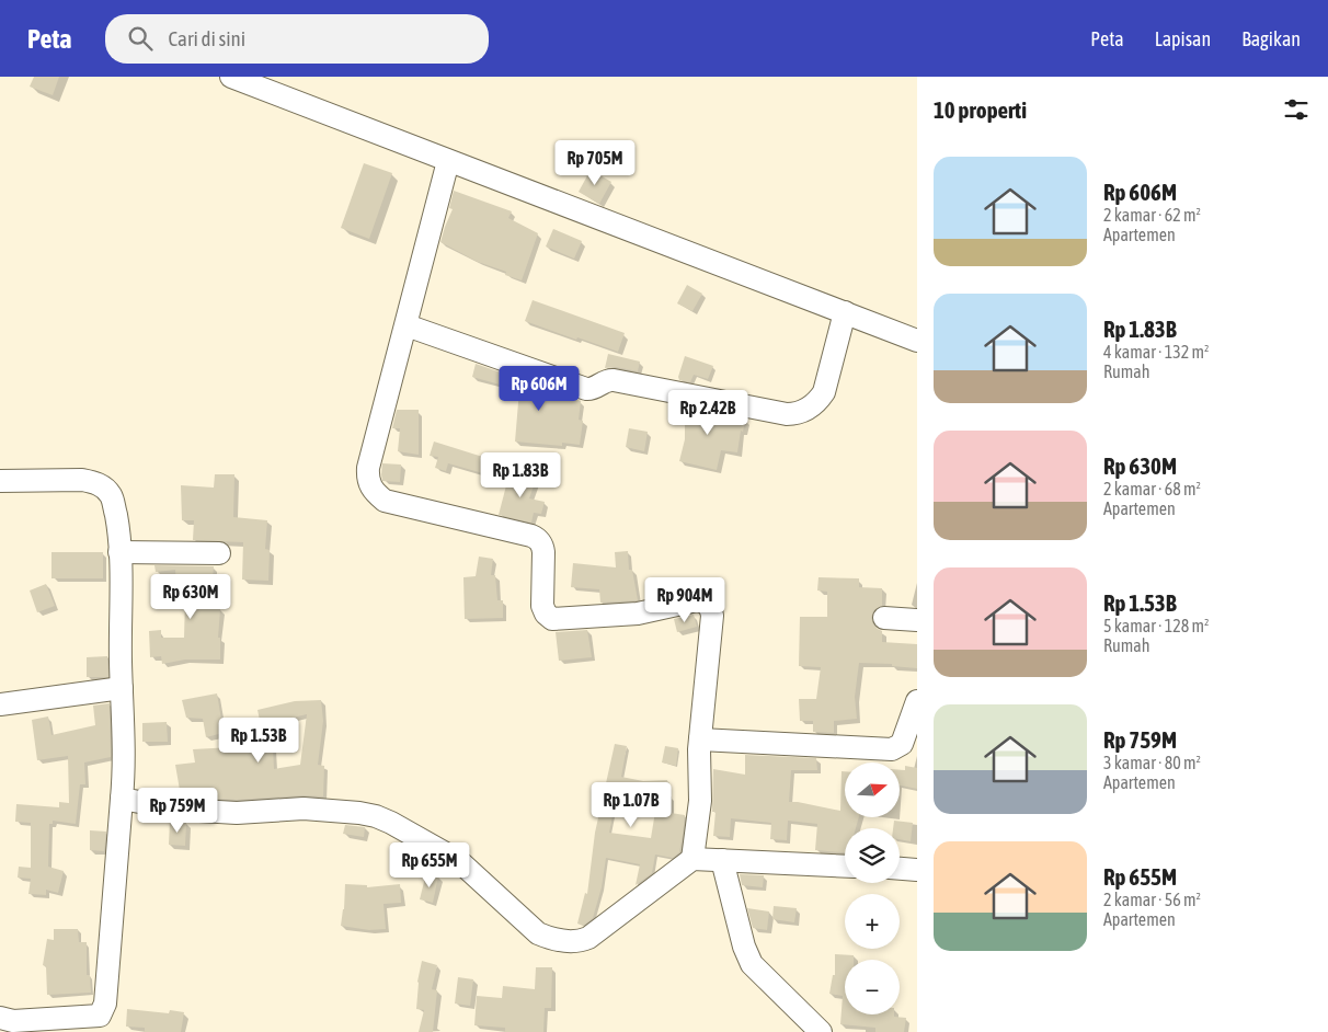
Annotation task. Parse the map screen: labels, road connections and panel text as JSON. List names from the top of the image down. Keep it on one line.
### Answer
{"north":"right","page":{"header":"Peta","search":"Cari di sini","nav":["Peta","Lapisan","Bagikan"],"heading":"10 properti","price":["Rp 705M","Rp 606M","Rp 2.42B","Rp 1.83B","Rp 630M","Rp 904M","Rp 1.53B","Rp 1.07B","Rp 759M","Rp 655M"],"list":[{"name":"Rp 606M","note":"2 kamar · 62 m² · Apartemen"},{"name":"Rp 1.83B","note":"4 kamar · 132 m² · Rumah"},{"name":"Rp 630M","note":"2 kamar · 68 m² · Apartemen"},{"name":"Rp 1.53B","note":"5 kamar · 128 m² · Rumah"},{"name":"Rp 759M","note":"3 kamar · 80 m² · Apartemen"},{"name":"Rp 655M","note":"2 kamar · 56 m² · Apartemen"}],"map_buttons":["+","−"]}}
